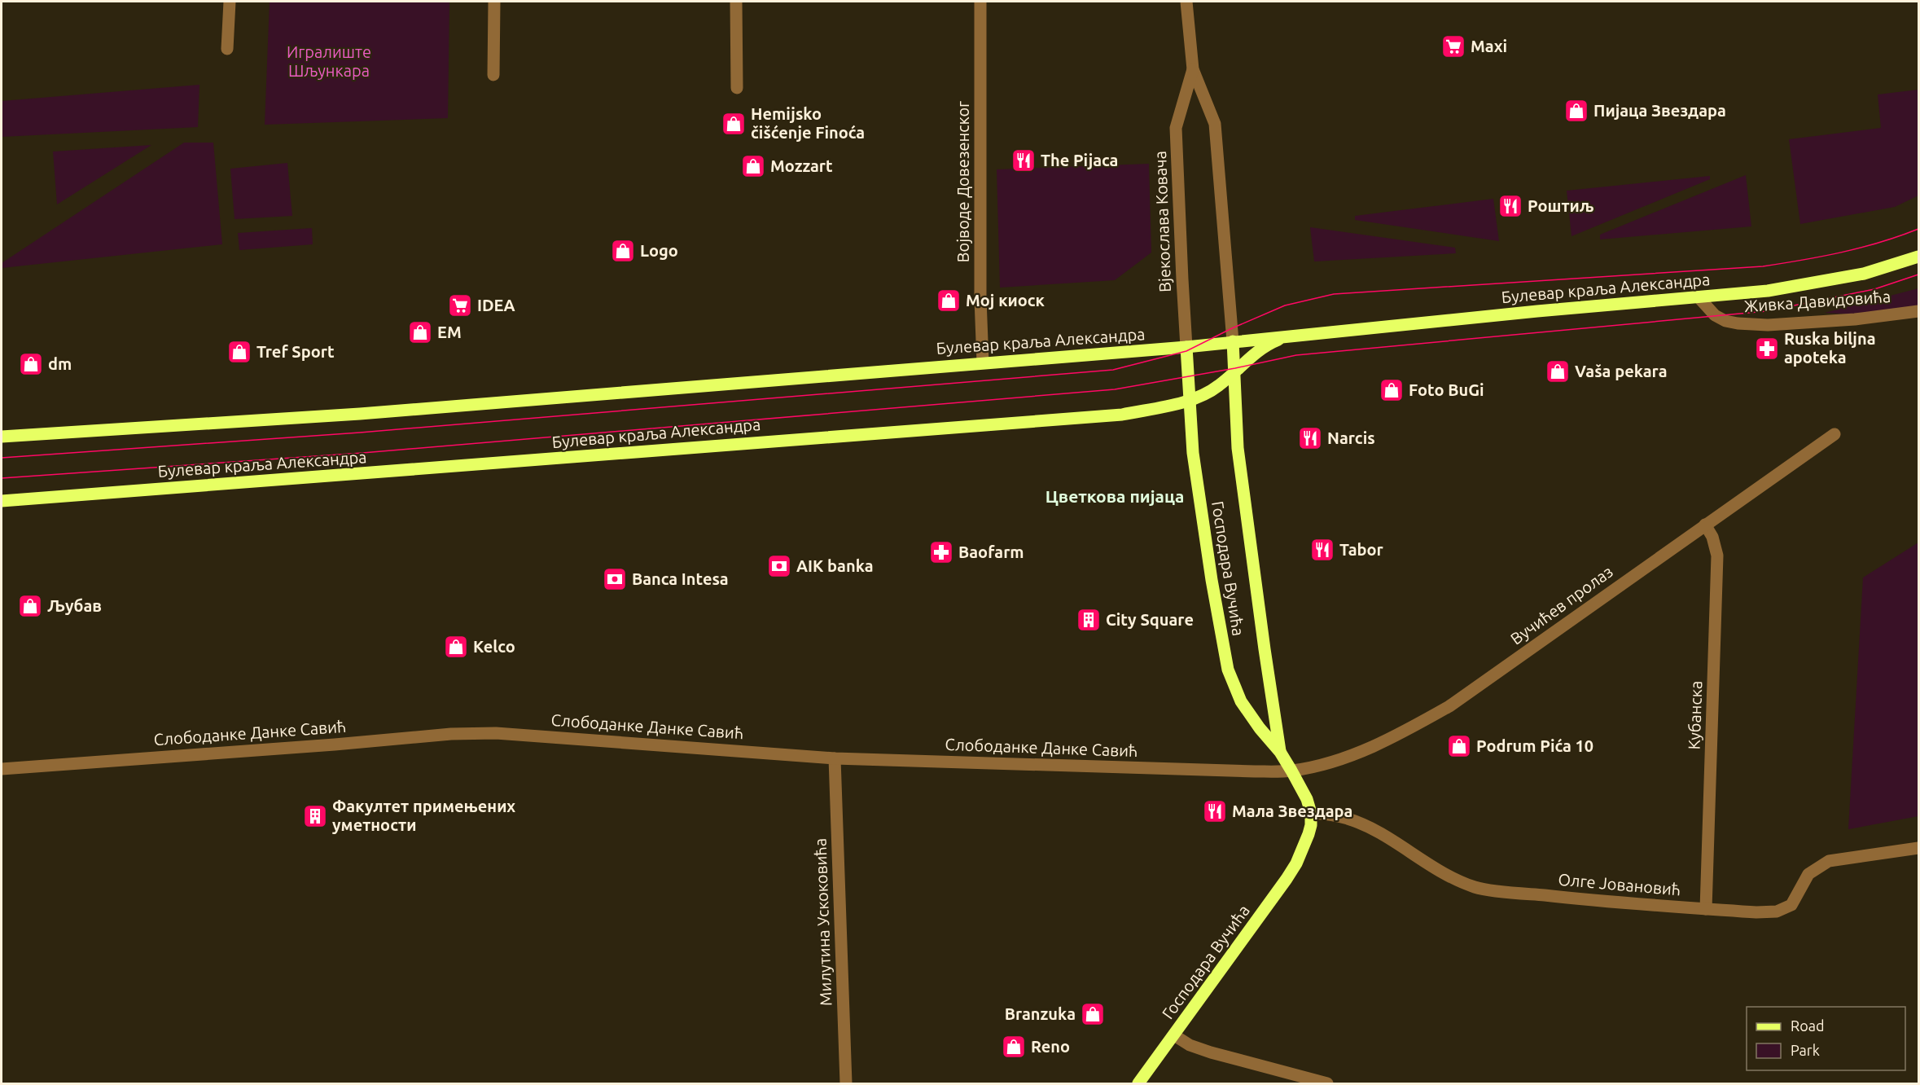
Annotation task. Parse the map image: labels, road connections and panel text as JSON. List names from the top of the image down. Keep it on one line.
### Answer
{"streets":{"main road":["Вјекослава Ковача","Булевар краља Александра","Господара Вучића"],"street":["Војводе Довезенског","Живка Давидовића","Вучићев пролаз","Кубанска","Слободанке Данке Савић","Олге Јовановић","Милутина Ускоковића"]},"crossings":[["Војводе Довезенског","Булевар краља Александра"],["Вјекослава Ковача","Булевар краља Александра"],["Вјекослава Ковача","Господара Вучића"],["Булевар краља Александра","Живка Давидовића"],["Булевар краља Александра","Господара Вучића"],["Господара Вучића","Вучићев пролаз"],["Господара Вучића","Слободанке Данке Савић"],["Господара Вучића","Олге Јовановић"],["Вучићев пролаз","Кубанска"],["Вучићев пролаз","Слободанке Данке Савић"],["Кубанска","Олге Јовановић"],["Слободанке Данке Савић","Милутина Ускоковића"]],"districts":["Цветкова пијаца"],"parks":["Игралиште Шљункара"],"places":{"supermarket":["Maxi","IDEA"],"shop":["Пијаца Звездара","Hemijsko čišćenje Finoća","Mozzart","Logo","Мој киоск","EM","Tref Sport","dm","Vaša pekara","Foto BuGi","Љубав","Kelco","Podrum Pića 10","Branzuka","Reno"],"restaurant":["The Pijaca","Роштиљ","Narcis","Tabor","Мала Звездара"],"pharmacy":["Ruska biljna apoteka","Baofarm"],"bank":["AIK banka","Banca Intesa"],"building":["City Square","Факултет примењених уметности"]},"legend":["Road","Park"]}
